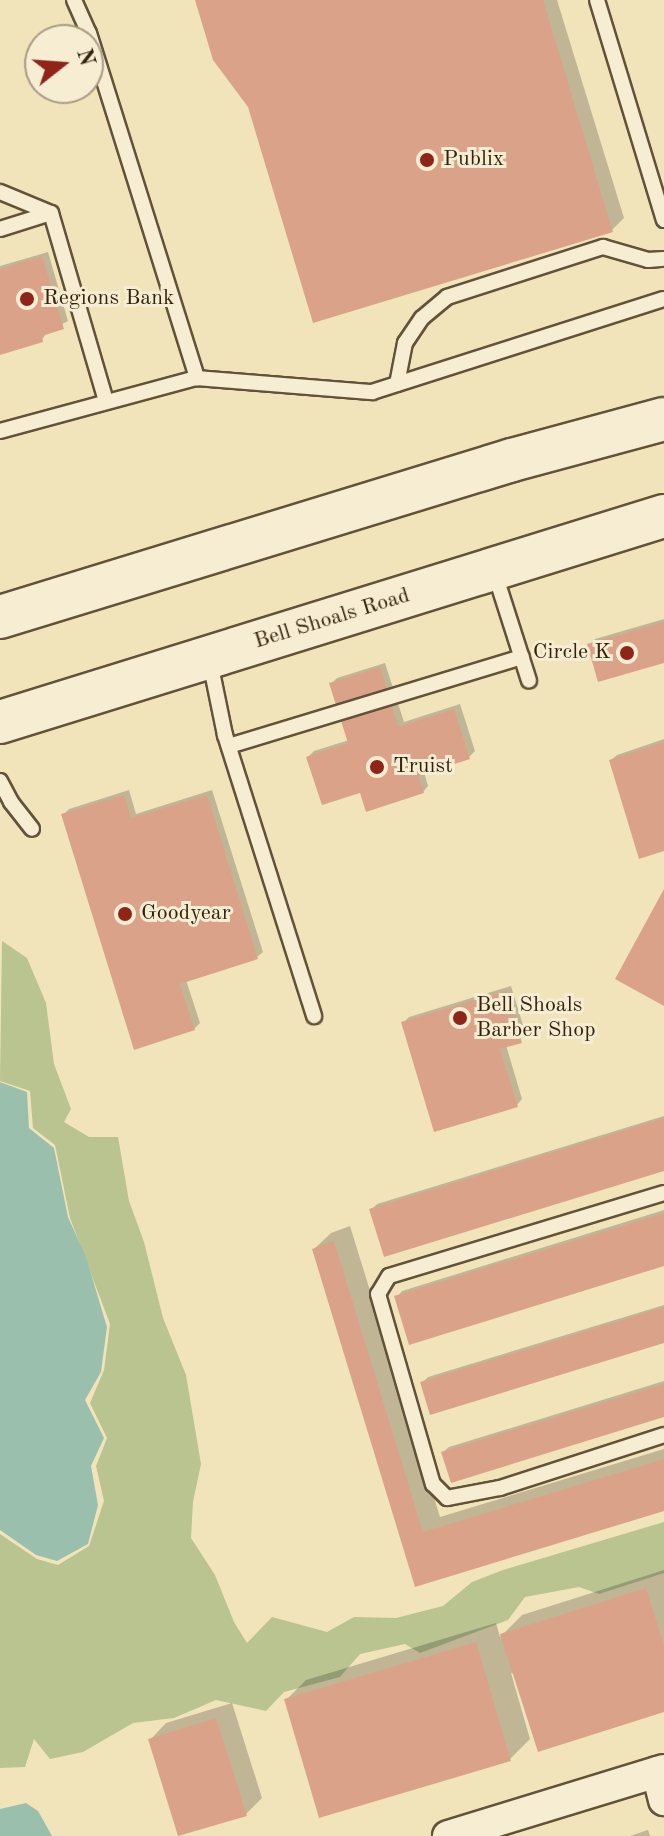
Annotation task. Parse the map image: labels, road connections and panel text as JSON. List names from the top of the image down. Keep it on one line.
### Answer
{"streets":{"main road":["Bell Shoals Road"]},"places":["Publix","Regions Bank","Circle K","Truist","Goodyear","Bell Shoals Barber Shop"],"north":"right"}
